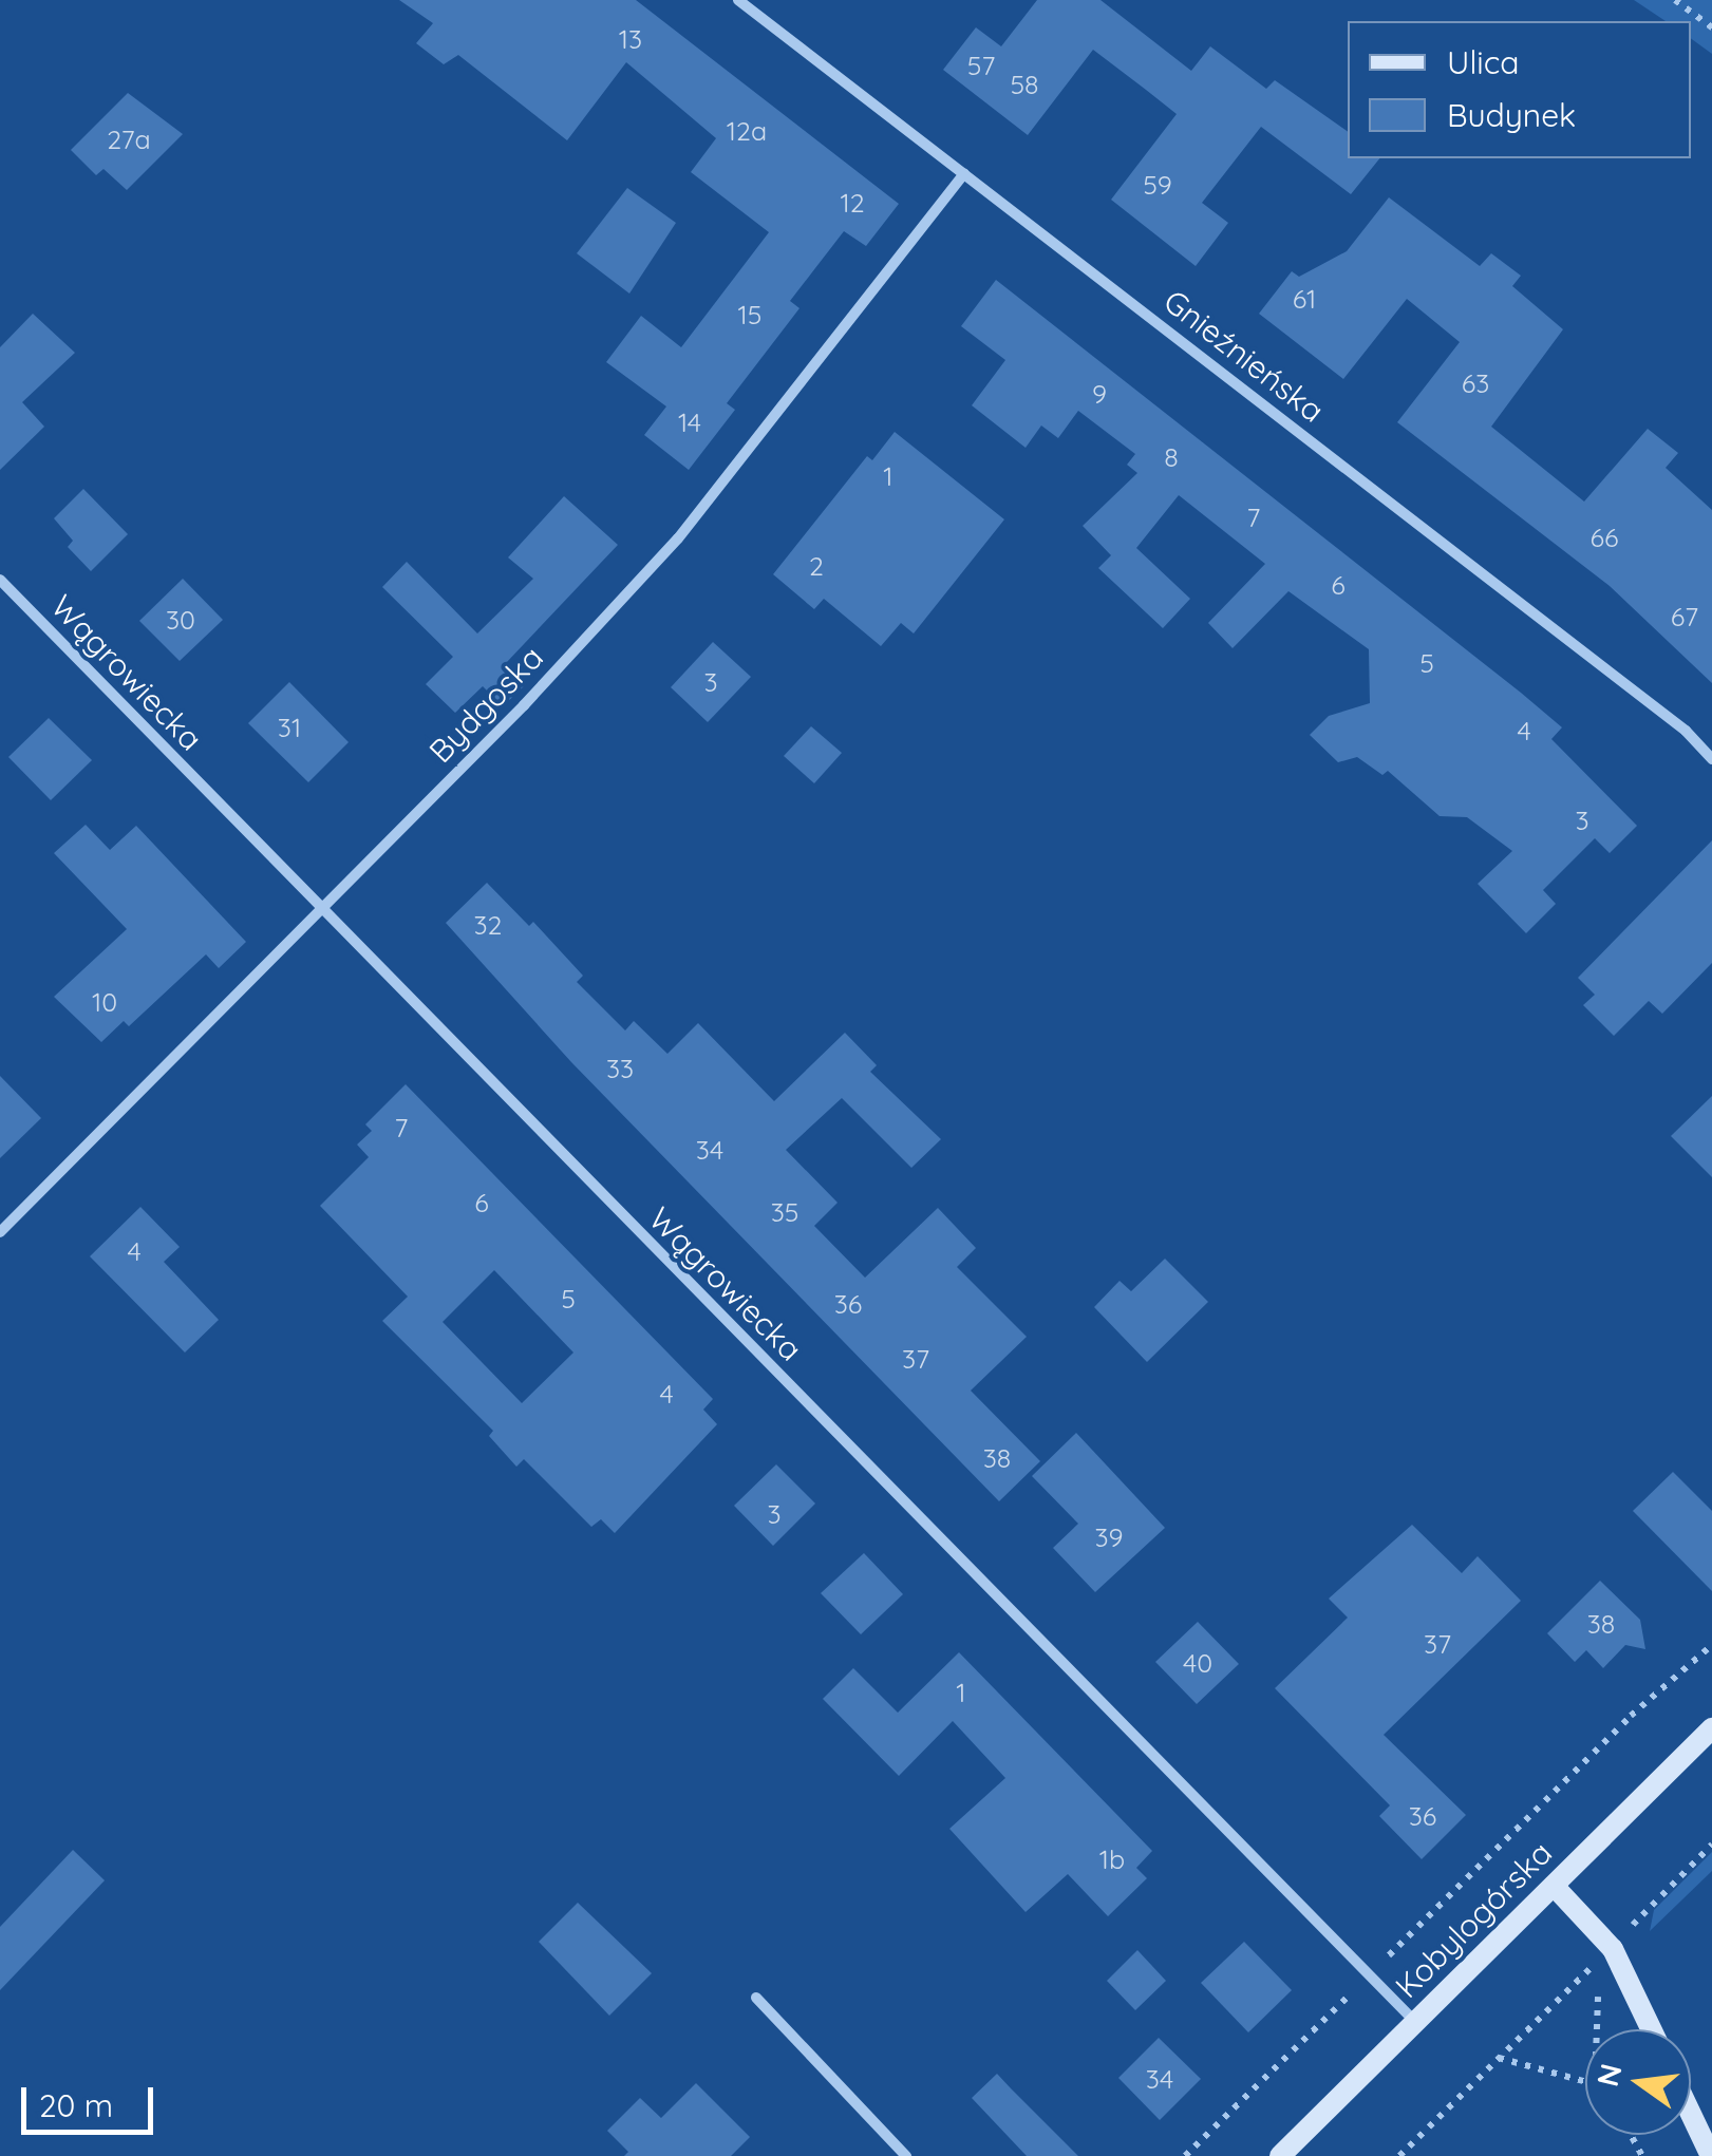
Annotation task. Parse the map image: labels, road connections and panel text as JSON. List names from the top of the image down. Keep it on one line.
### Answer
{"streets":{"street":["Gnieźnieńska","Wągrowiecka","Bydgoska","Kobylogórska"]},"crossings":[["Gnieźnieńska","Bydgoska"],["Wągrowiecka","Bydgoska"],["Wągrowiecka","Kobylogórska"]],"house_numbers":["13","57","58","12a","27a","59","12","61","15","63","9","14","8","1","7","66","2","6","67","30","5","3","31","4","3","32","10","33","7","34","6","35","4","5","36","37","4","38","3","39","38","37","40","1","36","1b","34"],"legend":["Ulica","Budynek"],"scale_bar":"20 m","north":"left"}
